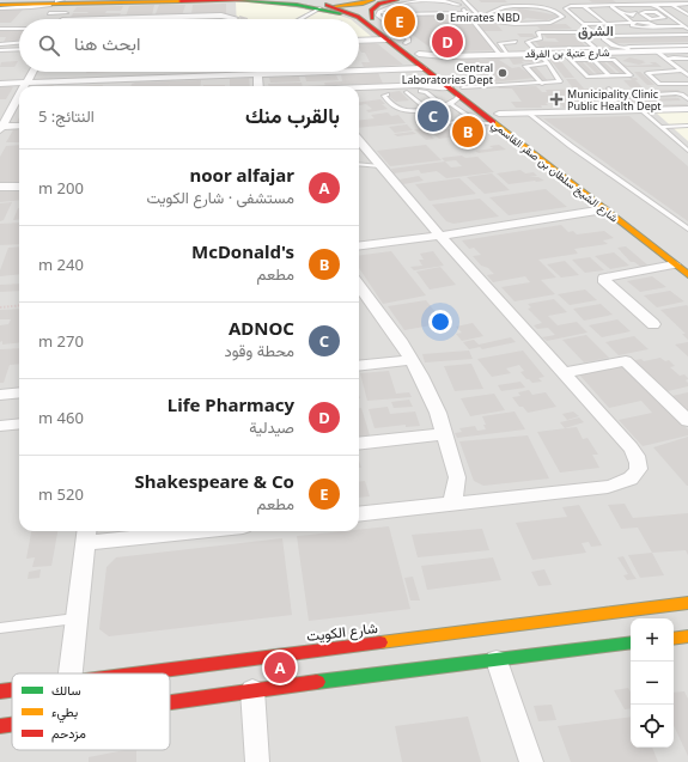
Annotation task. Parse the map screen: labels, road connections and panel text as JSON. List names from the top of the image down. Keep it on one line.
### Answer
{"streets":{"main road":["شارع الشيخ سلطان بن صقر القاسمي","شارع الكويت"],"street":["شارع عتبة بن الفرقد"]},"crossings":[["شارع عتبة بن الفرقد","شارع الشيخ سلطان بن صقر القاسمي"]],"districts":["الشرق"],"places":{"other":["Emirates NBD","Central Laboratories Dept"],"health":["Municipality Clinic Public Health Dept"]},"legend":["سالك","بطيء","مزدحم"],"page":{"pins":["E","D","C","B","A"],"search":"ابحث هنا","heading":["بالقرب منك","النتائج: 5"],"list":[{"mark":"A","name":"noor alfajar","note":"مستشفى · شارع الكويت","value":"200 m"},{"mark":"B","name":"McDonald's","note":"مطعم","value":"240 m"},{"mark":"C","name":"ADNOC","note":"محطة وقود","value":"270 m"},{"mark":"D","name":"Life Pharmacy","note":"صيدلية","value":"460 m"},{"mark":"E","name":"Shakespeare & Co","note":"مطعم","value":"520 m"}],"map_buttons":["+","−"]}}
